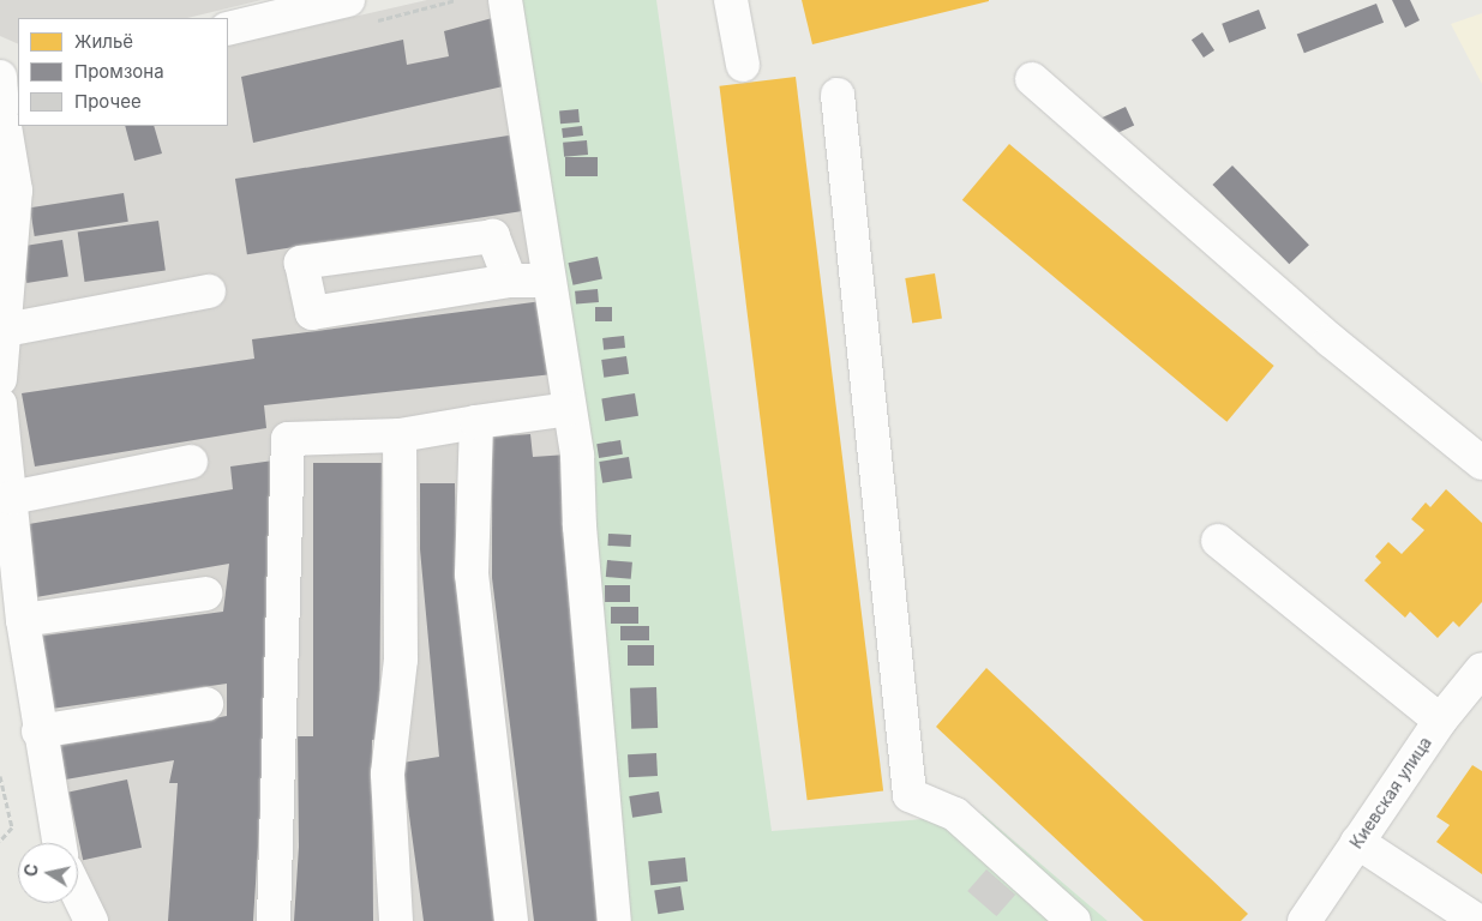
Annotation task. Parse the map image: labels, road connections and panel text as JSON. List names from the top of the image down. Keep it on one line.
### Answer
{"streets":{"street":["Киевская улица"]},"legend":["Жильё","Промзона","Прочее"],"north":"left"}
